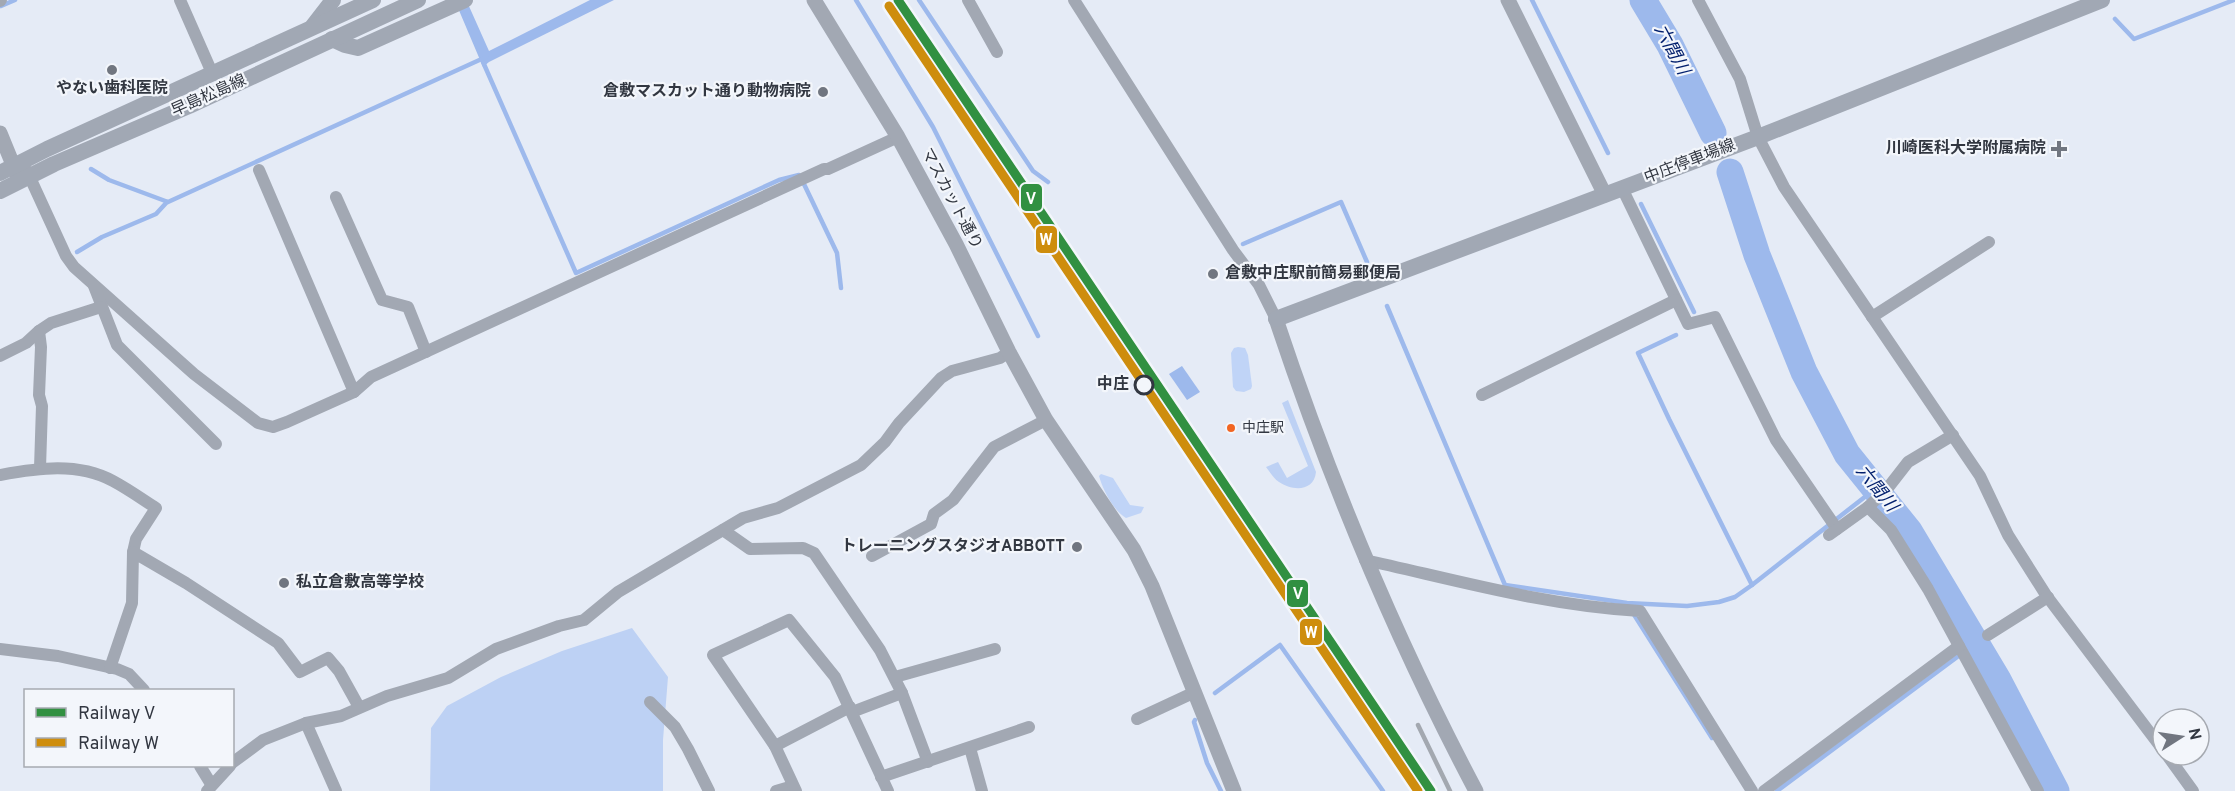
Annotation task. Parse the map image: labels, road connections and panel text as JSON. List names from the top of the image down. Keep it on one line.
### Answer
{"streets":{"main road":["早島松島線","中庄停車場線"],"street":["マスカット通り"]},"water":["六間川"],"places":{"other":["やない歯科医院","倉敷マスカット通り動物病院","倉敷中庄駅前簡易郵便局","中庄","中庄駅","トレーニングスタジオABBOTT","私立倉敷高等学校"],"health":["川崎医科大学附属病院"]},"lines":["rail line V","rail line W"],"legend":["Railway V","Railway W"],"north":"right"}
